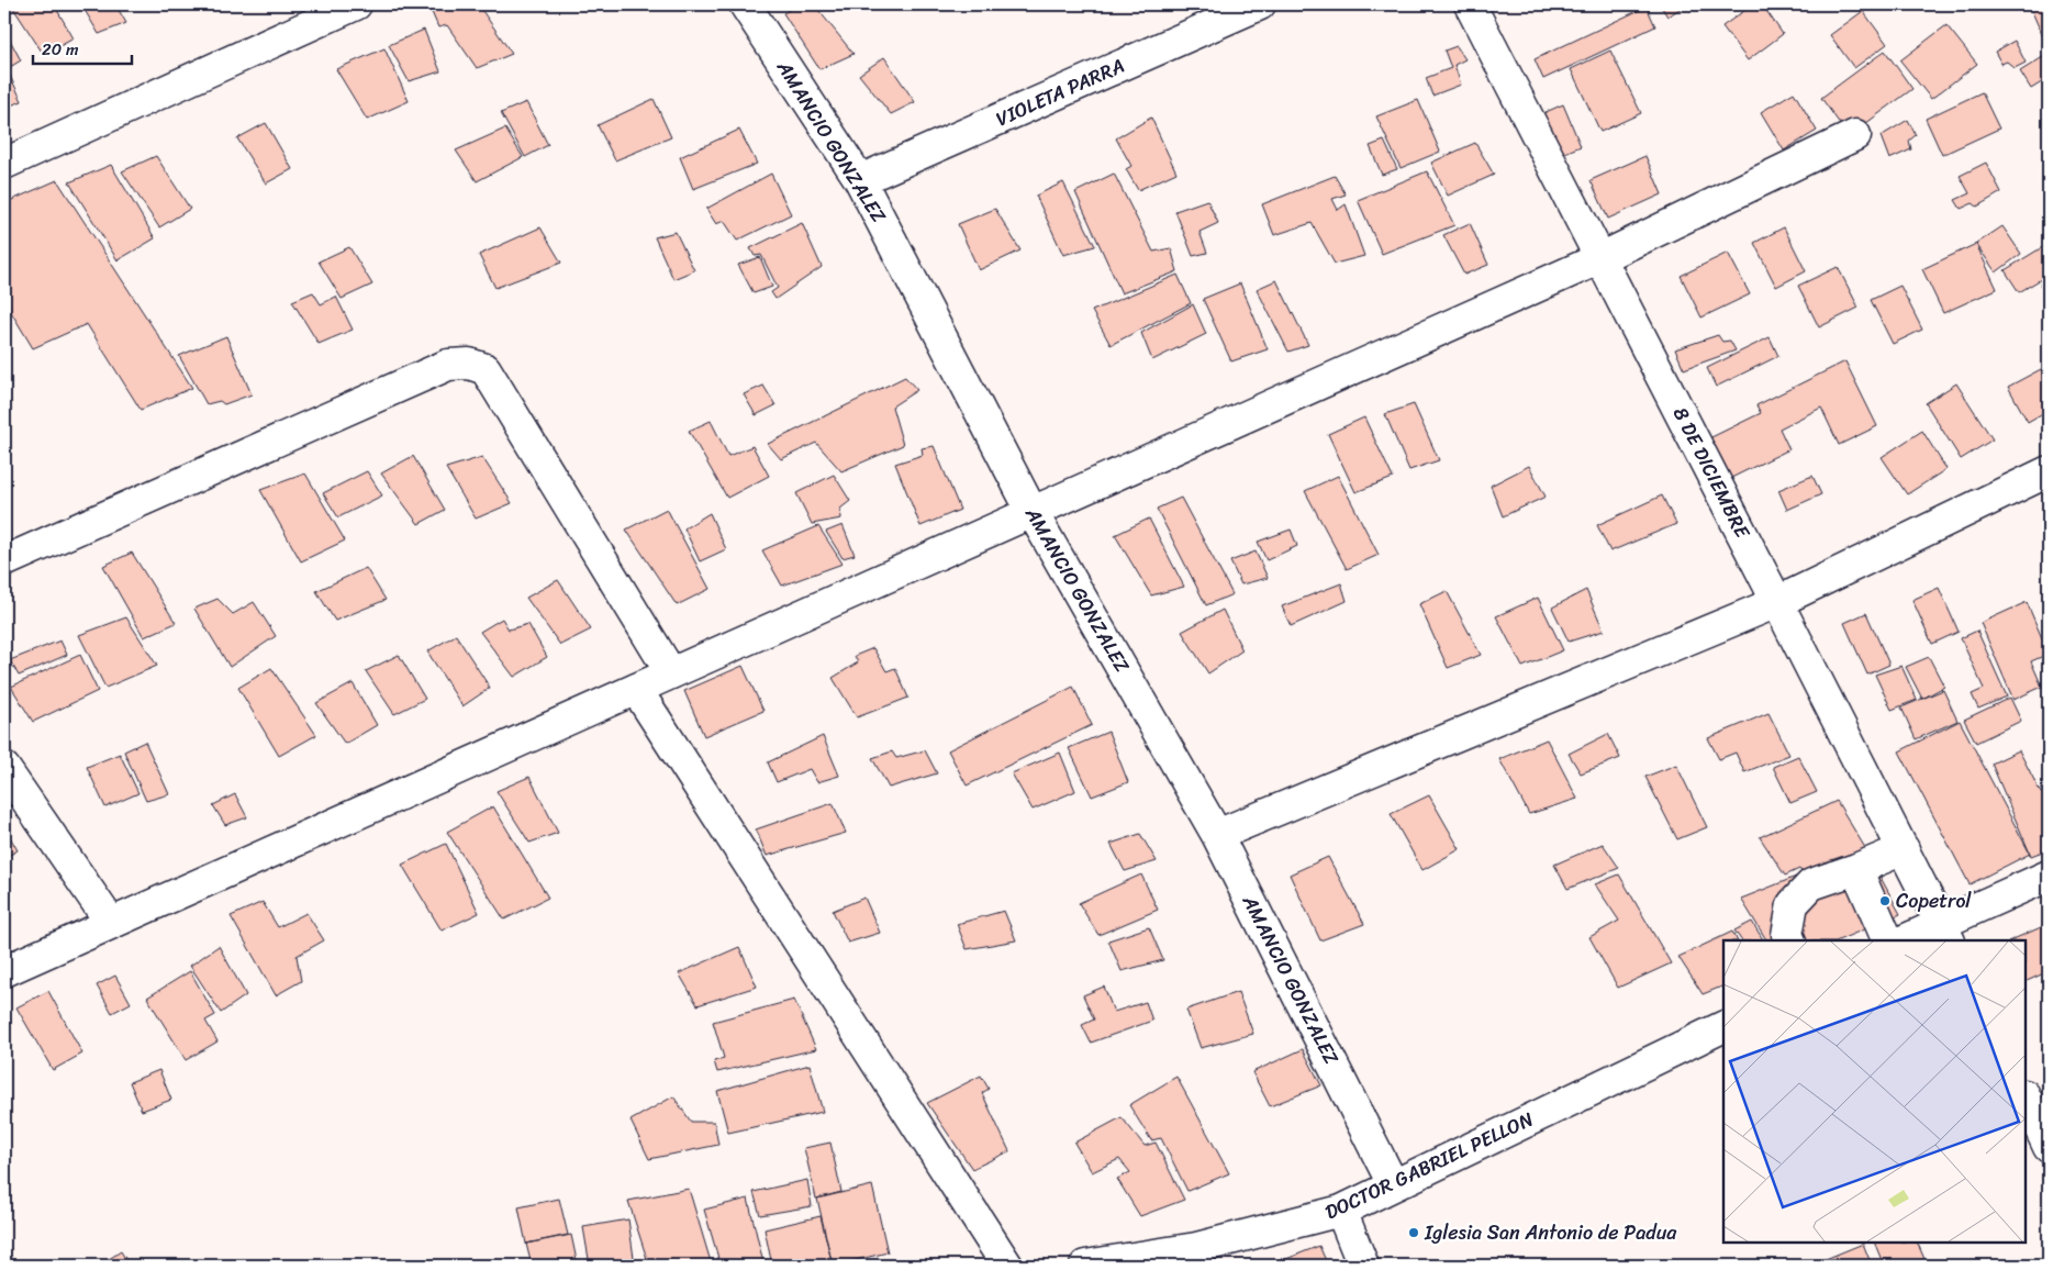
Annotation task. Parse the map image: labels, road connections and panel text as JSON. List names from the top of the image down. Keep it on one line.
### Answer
{"streets":{"street":["VIOLETA PARRA","AMANCIO GONZALEZ","8 DE DICIEMBRE","DOCTOR GABRIEL PELLON"]},"crossings":[["VIOLETA PARRA","AMANCIO GONZALEZ"],["AMANCIO GONZALEZ","DOCTOR GABRIEL PELLON"]],"places":["Copetrol","Iglesia San Antonio de Padua"],"scale_bar":"20 m"}
